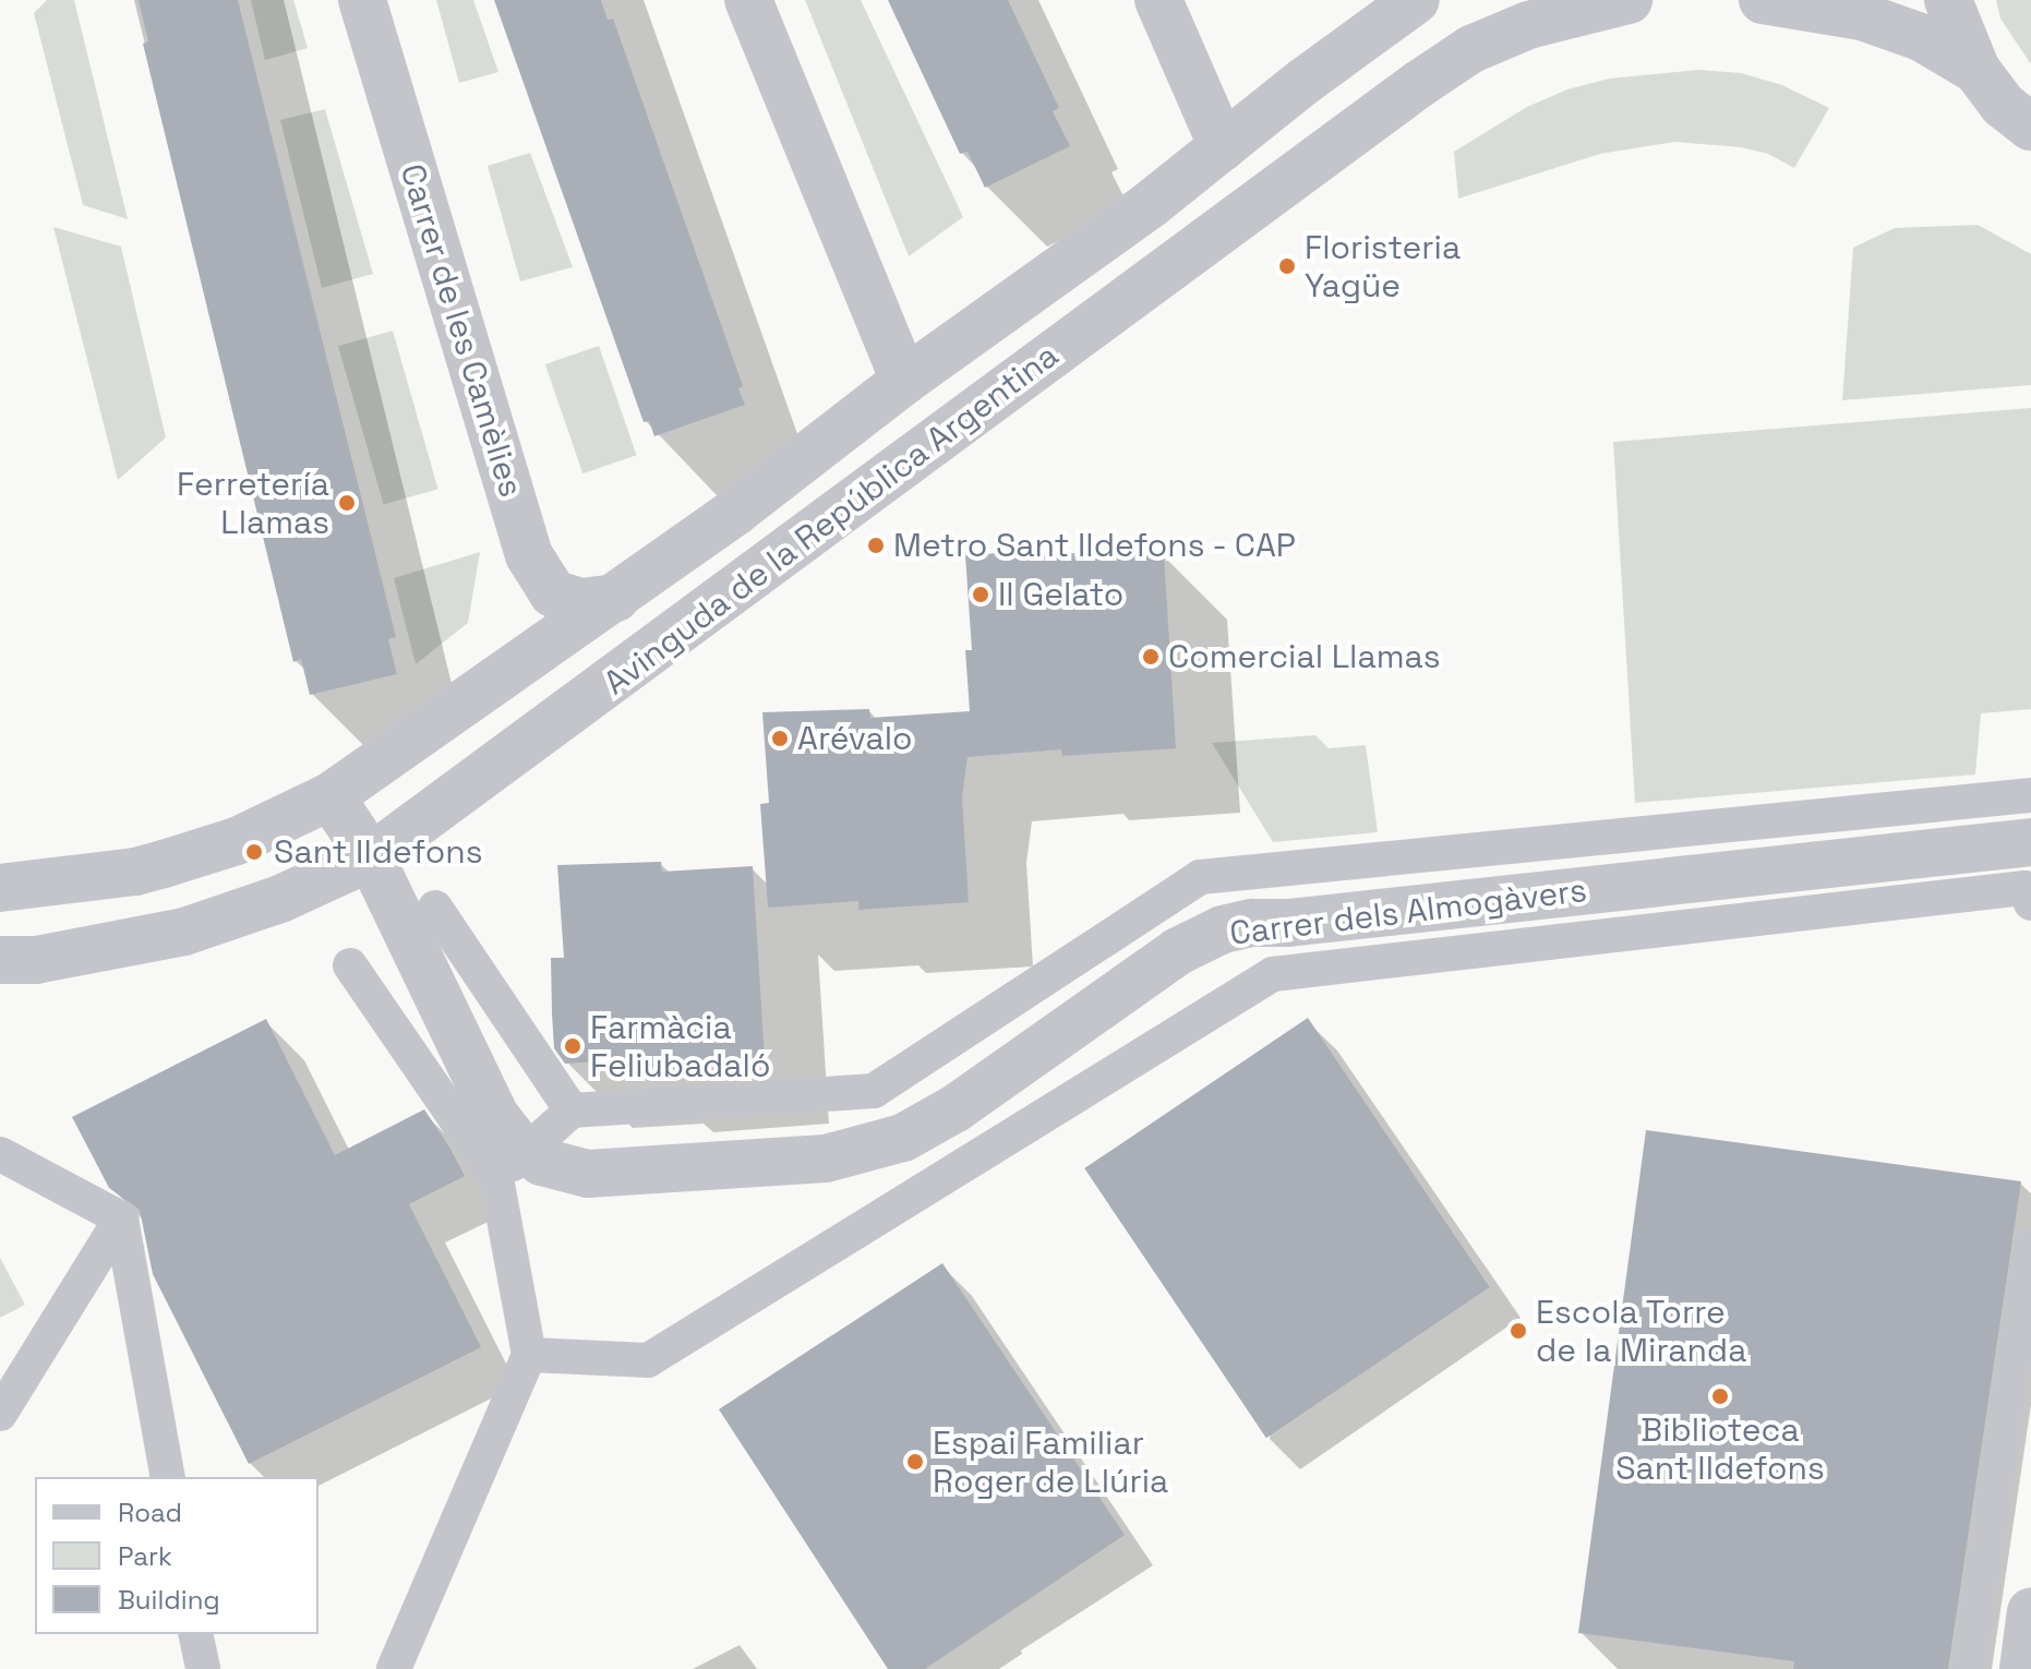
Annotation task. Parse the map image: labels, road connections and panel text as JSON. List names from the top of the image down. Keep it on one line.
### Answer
{"streets":{"street":["Carrer de les Camèlies","Avinguda de la República Argentina","Carrer dels Almogàvers"]},"crossings":[["Carrer de les Camèlies","Avinguda de la República Argentina"],["Avinguda de la República Argentina","Carrer dels Almogàvers"]],"places":["Floristeria Yagüe","Ferretería Llamas","Metro Sant Ildefons - CAP","Il Gelato","Comercial Llamas","Arévalo","Sant Ildefons","Farmàcia Feliubadaló","Escola Torre de la Miranda","Biblioteca Sant Ildefons","Espai Familiar Roger de Llúria"],"legend":["Road","Park","Building"]}
